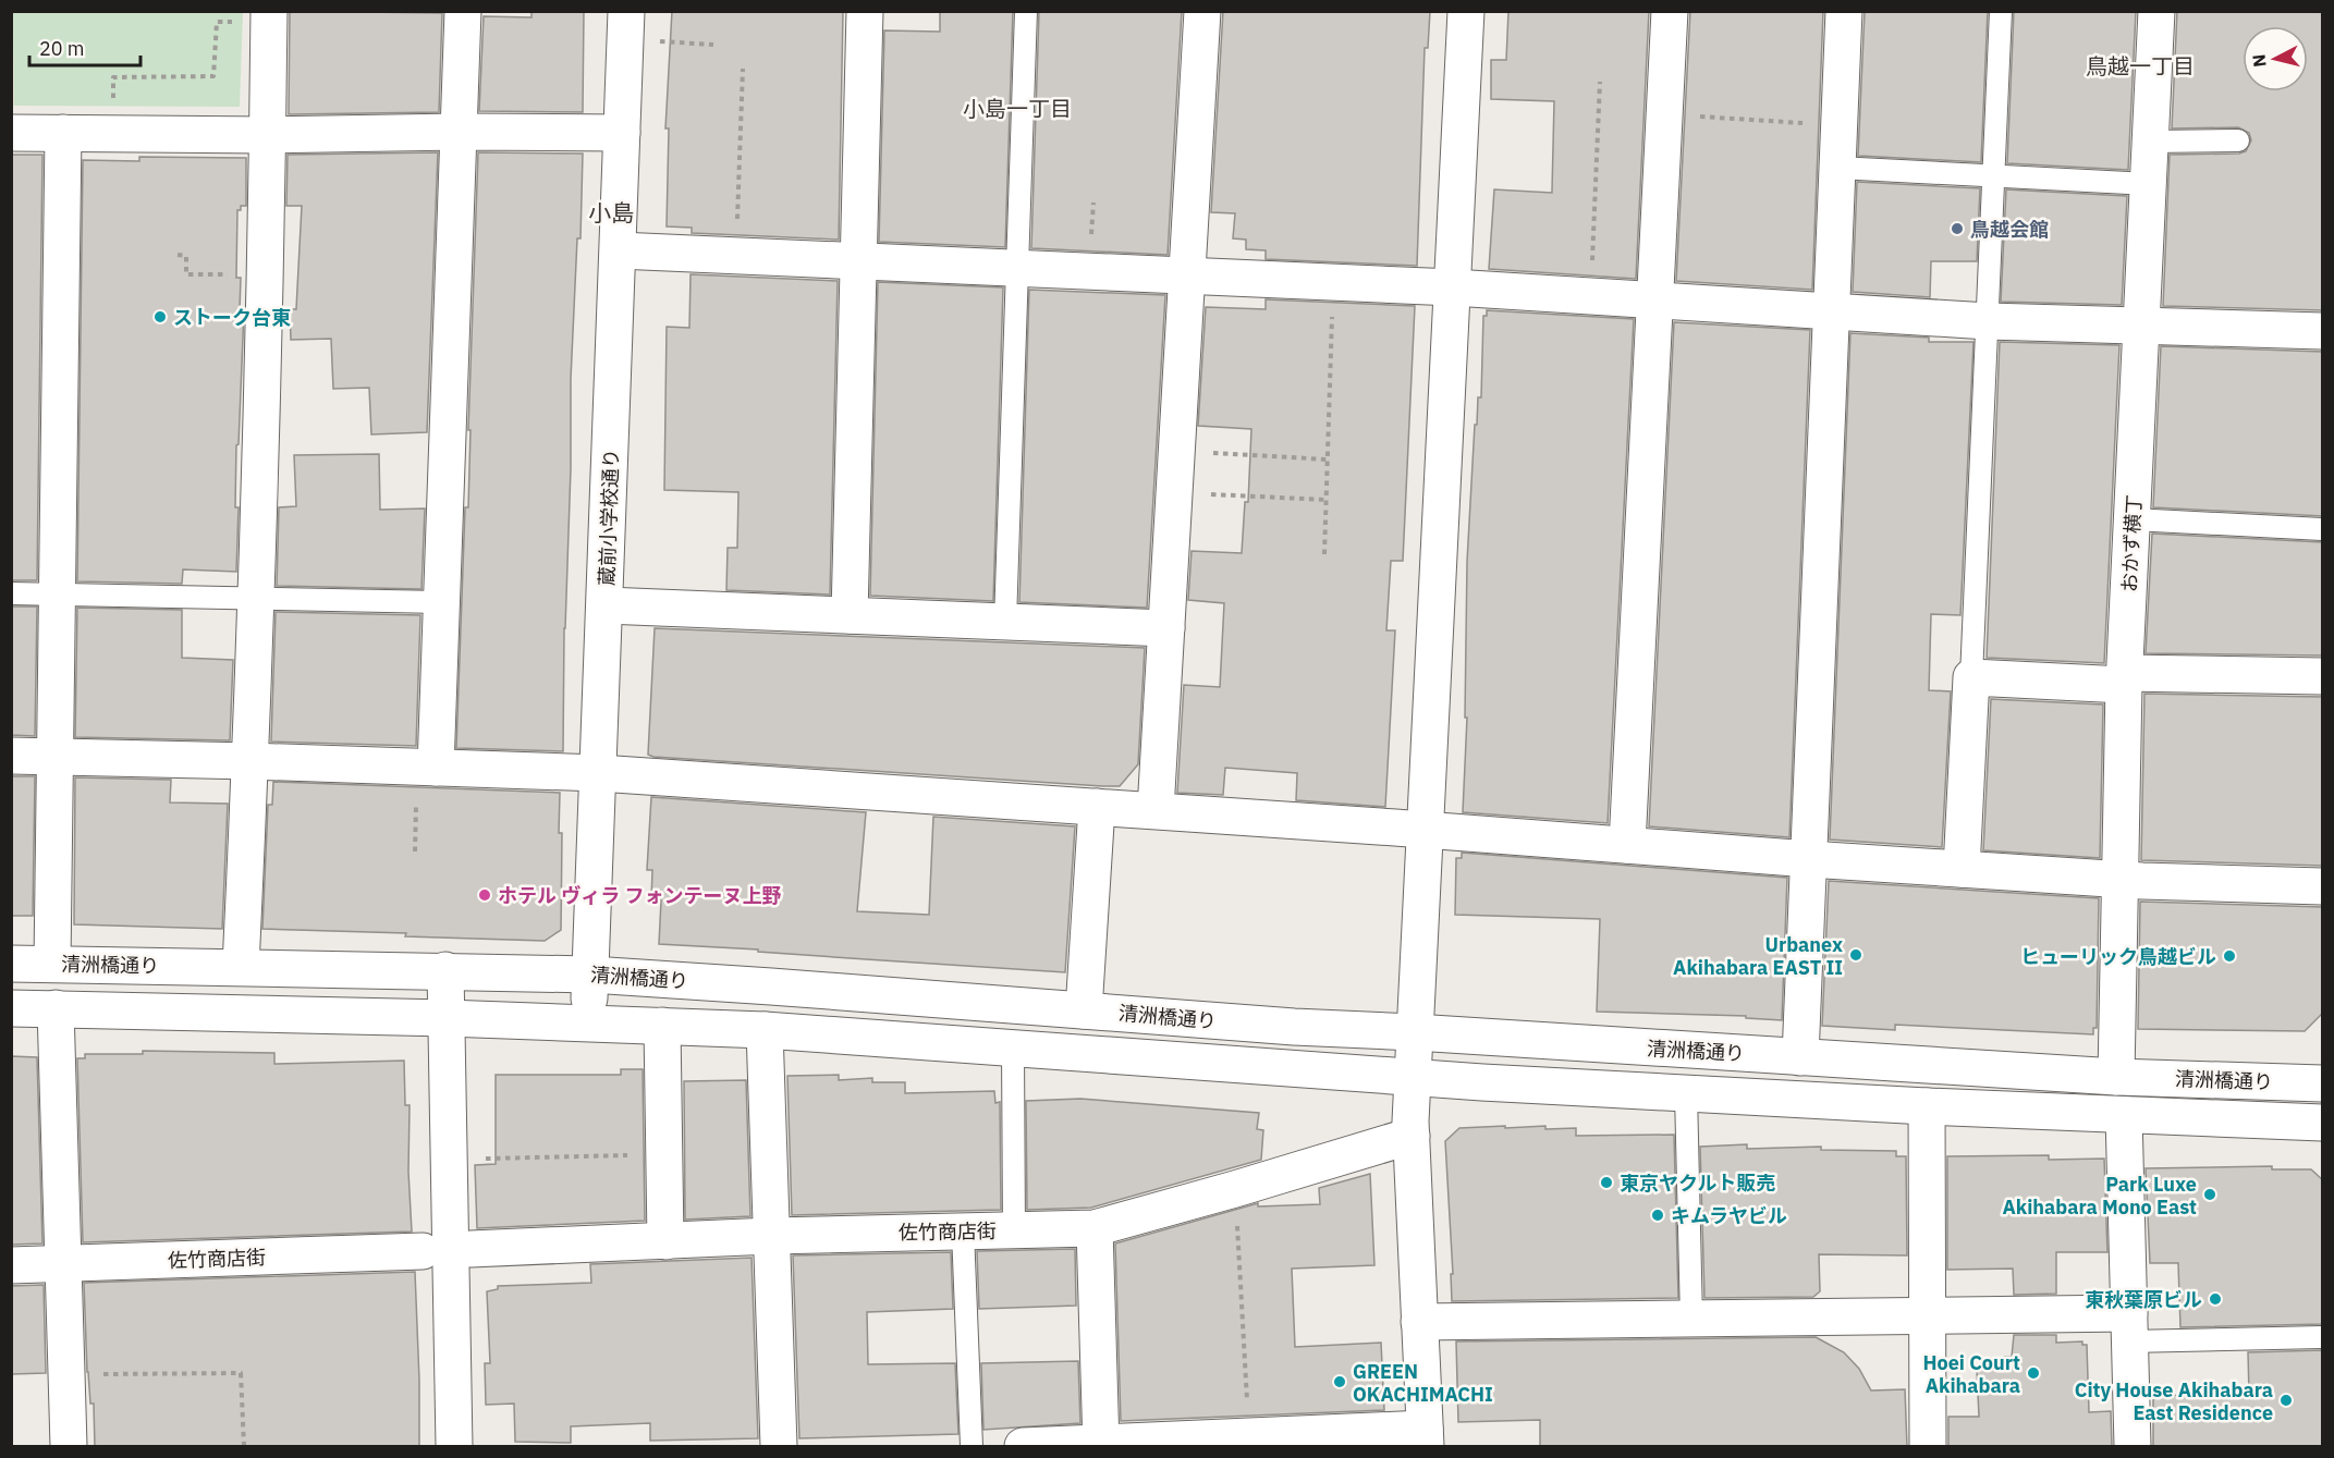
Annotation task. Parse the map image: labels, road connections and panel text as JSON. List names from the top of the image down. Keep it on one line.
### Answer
{"streets":{"street":["蔵前小学校通り","おかず横丁","清洲橋通り","佐竹商店街"]},"crossings":[["蔵前小学校通り","清洲橋通り"],["おかず横丁","清洲橋通り"]],"districts":["鳥越一丁目","小島一丁目","小島"],"places":["鳥越会館","ストーク台東","ホテル ヴィラ フォンテーヌ上野","Urbanex Akihabara EAST II","ヒューリック鳥越ビル","東京ヤクルト販売","Park Luxe Akihabara Mono East","キムラヤビル","東秋葉原ビル","Hoei Court Akihabara","GREEN OKACHIMACHI","City House Akihabara East Residence"],"scale_bar":"20 m","north":"left"}
